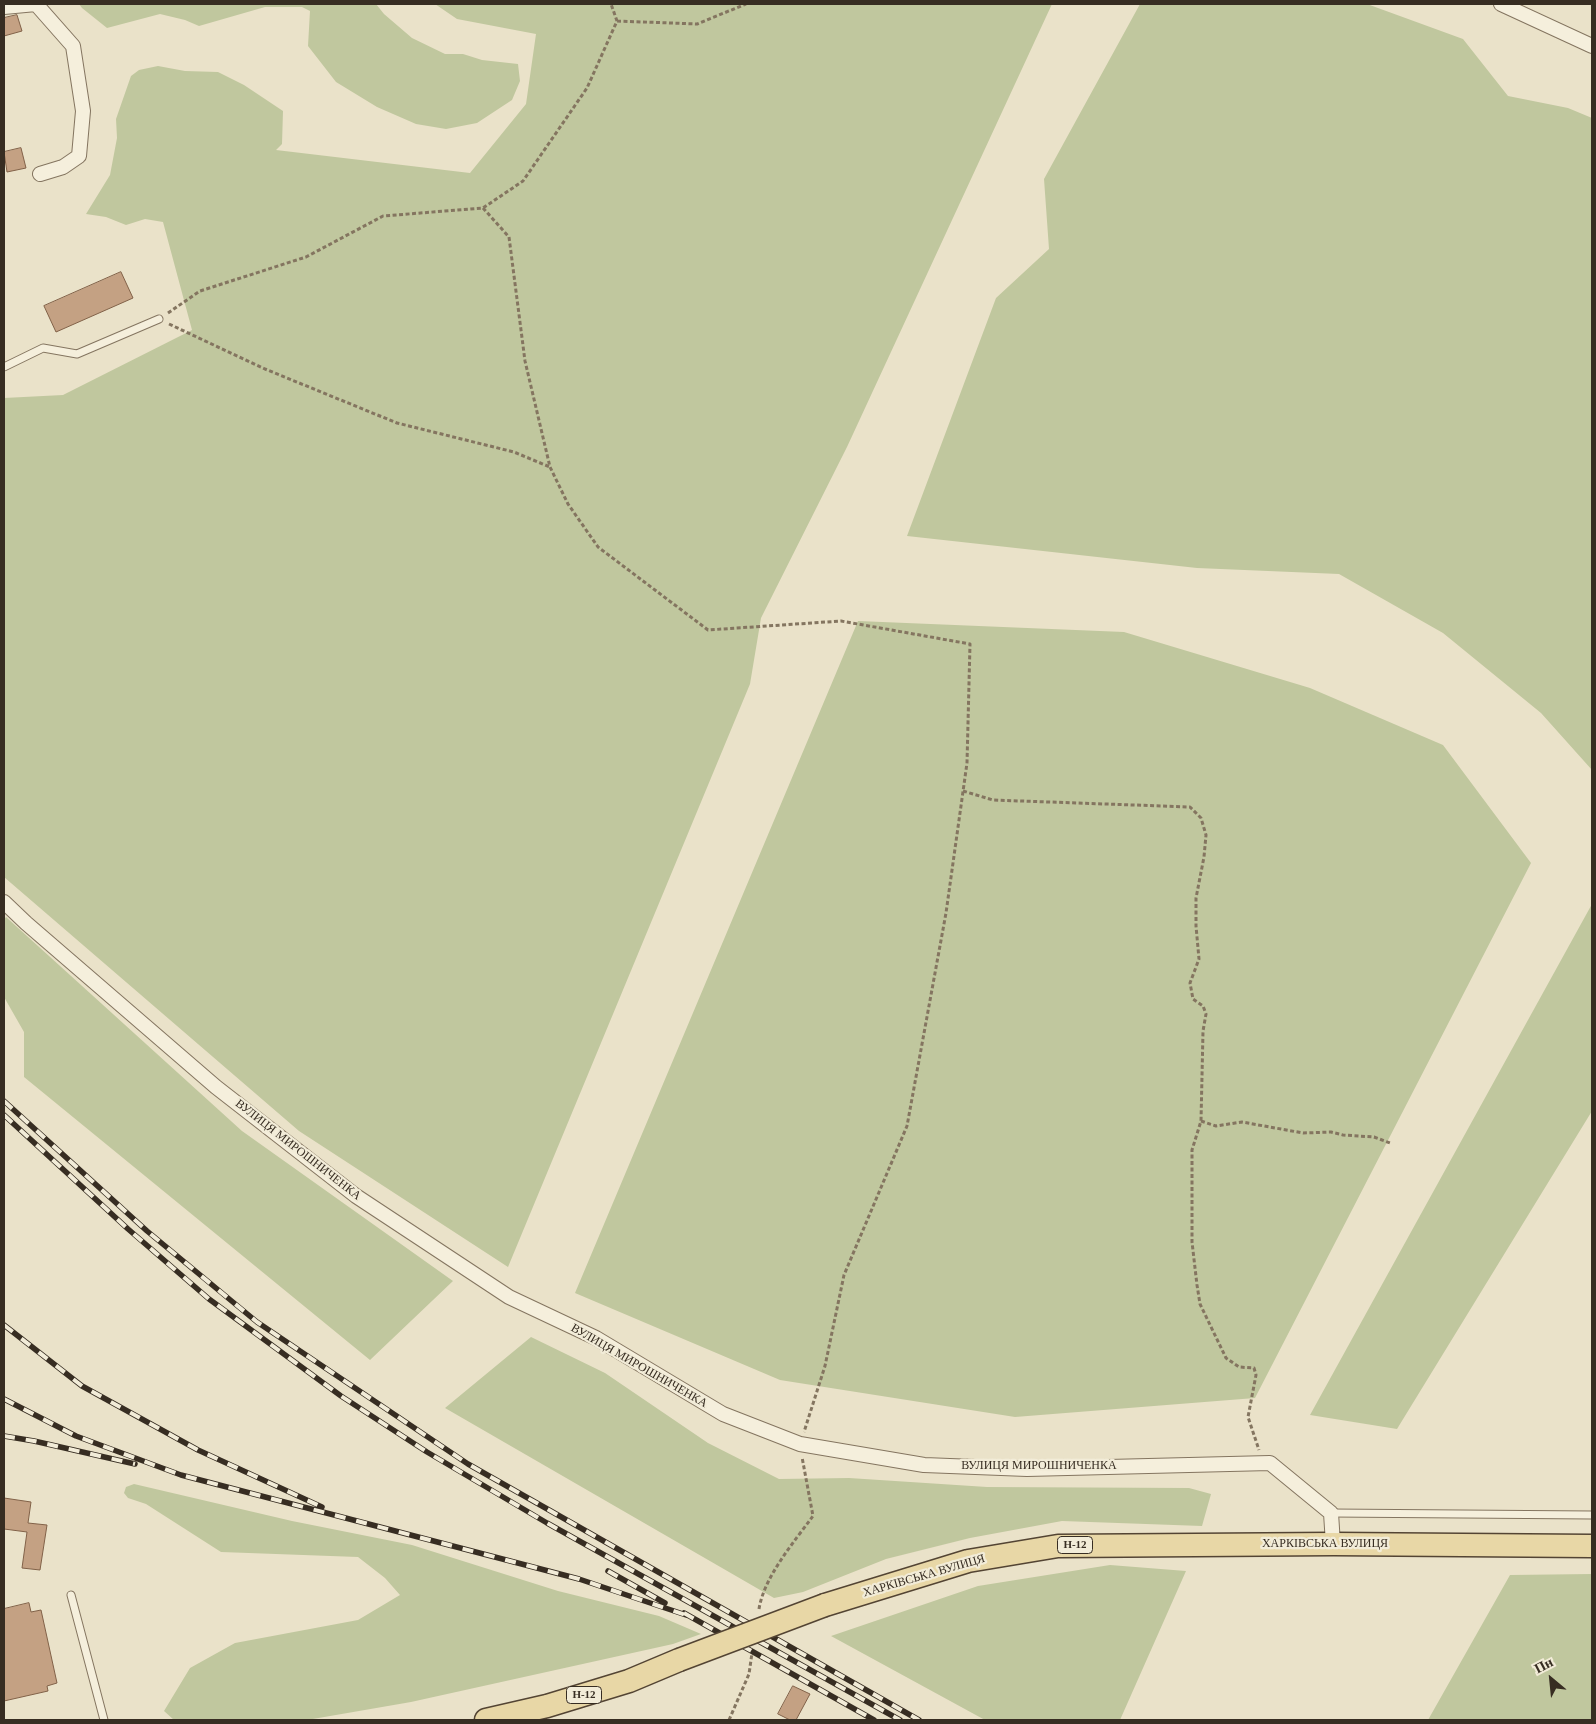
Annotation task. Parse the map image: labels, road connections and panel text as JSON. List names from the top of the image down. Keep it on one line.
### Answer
{"streets":{"main road":["ХАРКІВСЬКА ВУЛИЦЯ","Н-12"],"street":["ВУЛИЦЯ МИРОШНИЧЕНКА"]},"north":"top left"}
